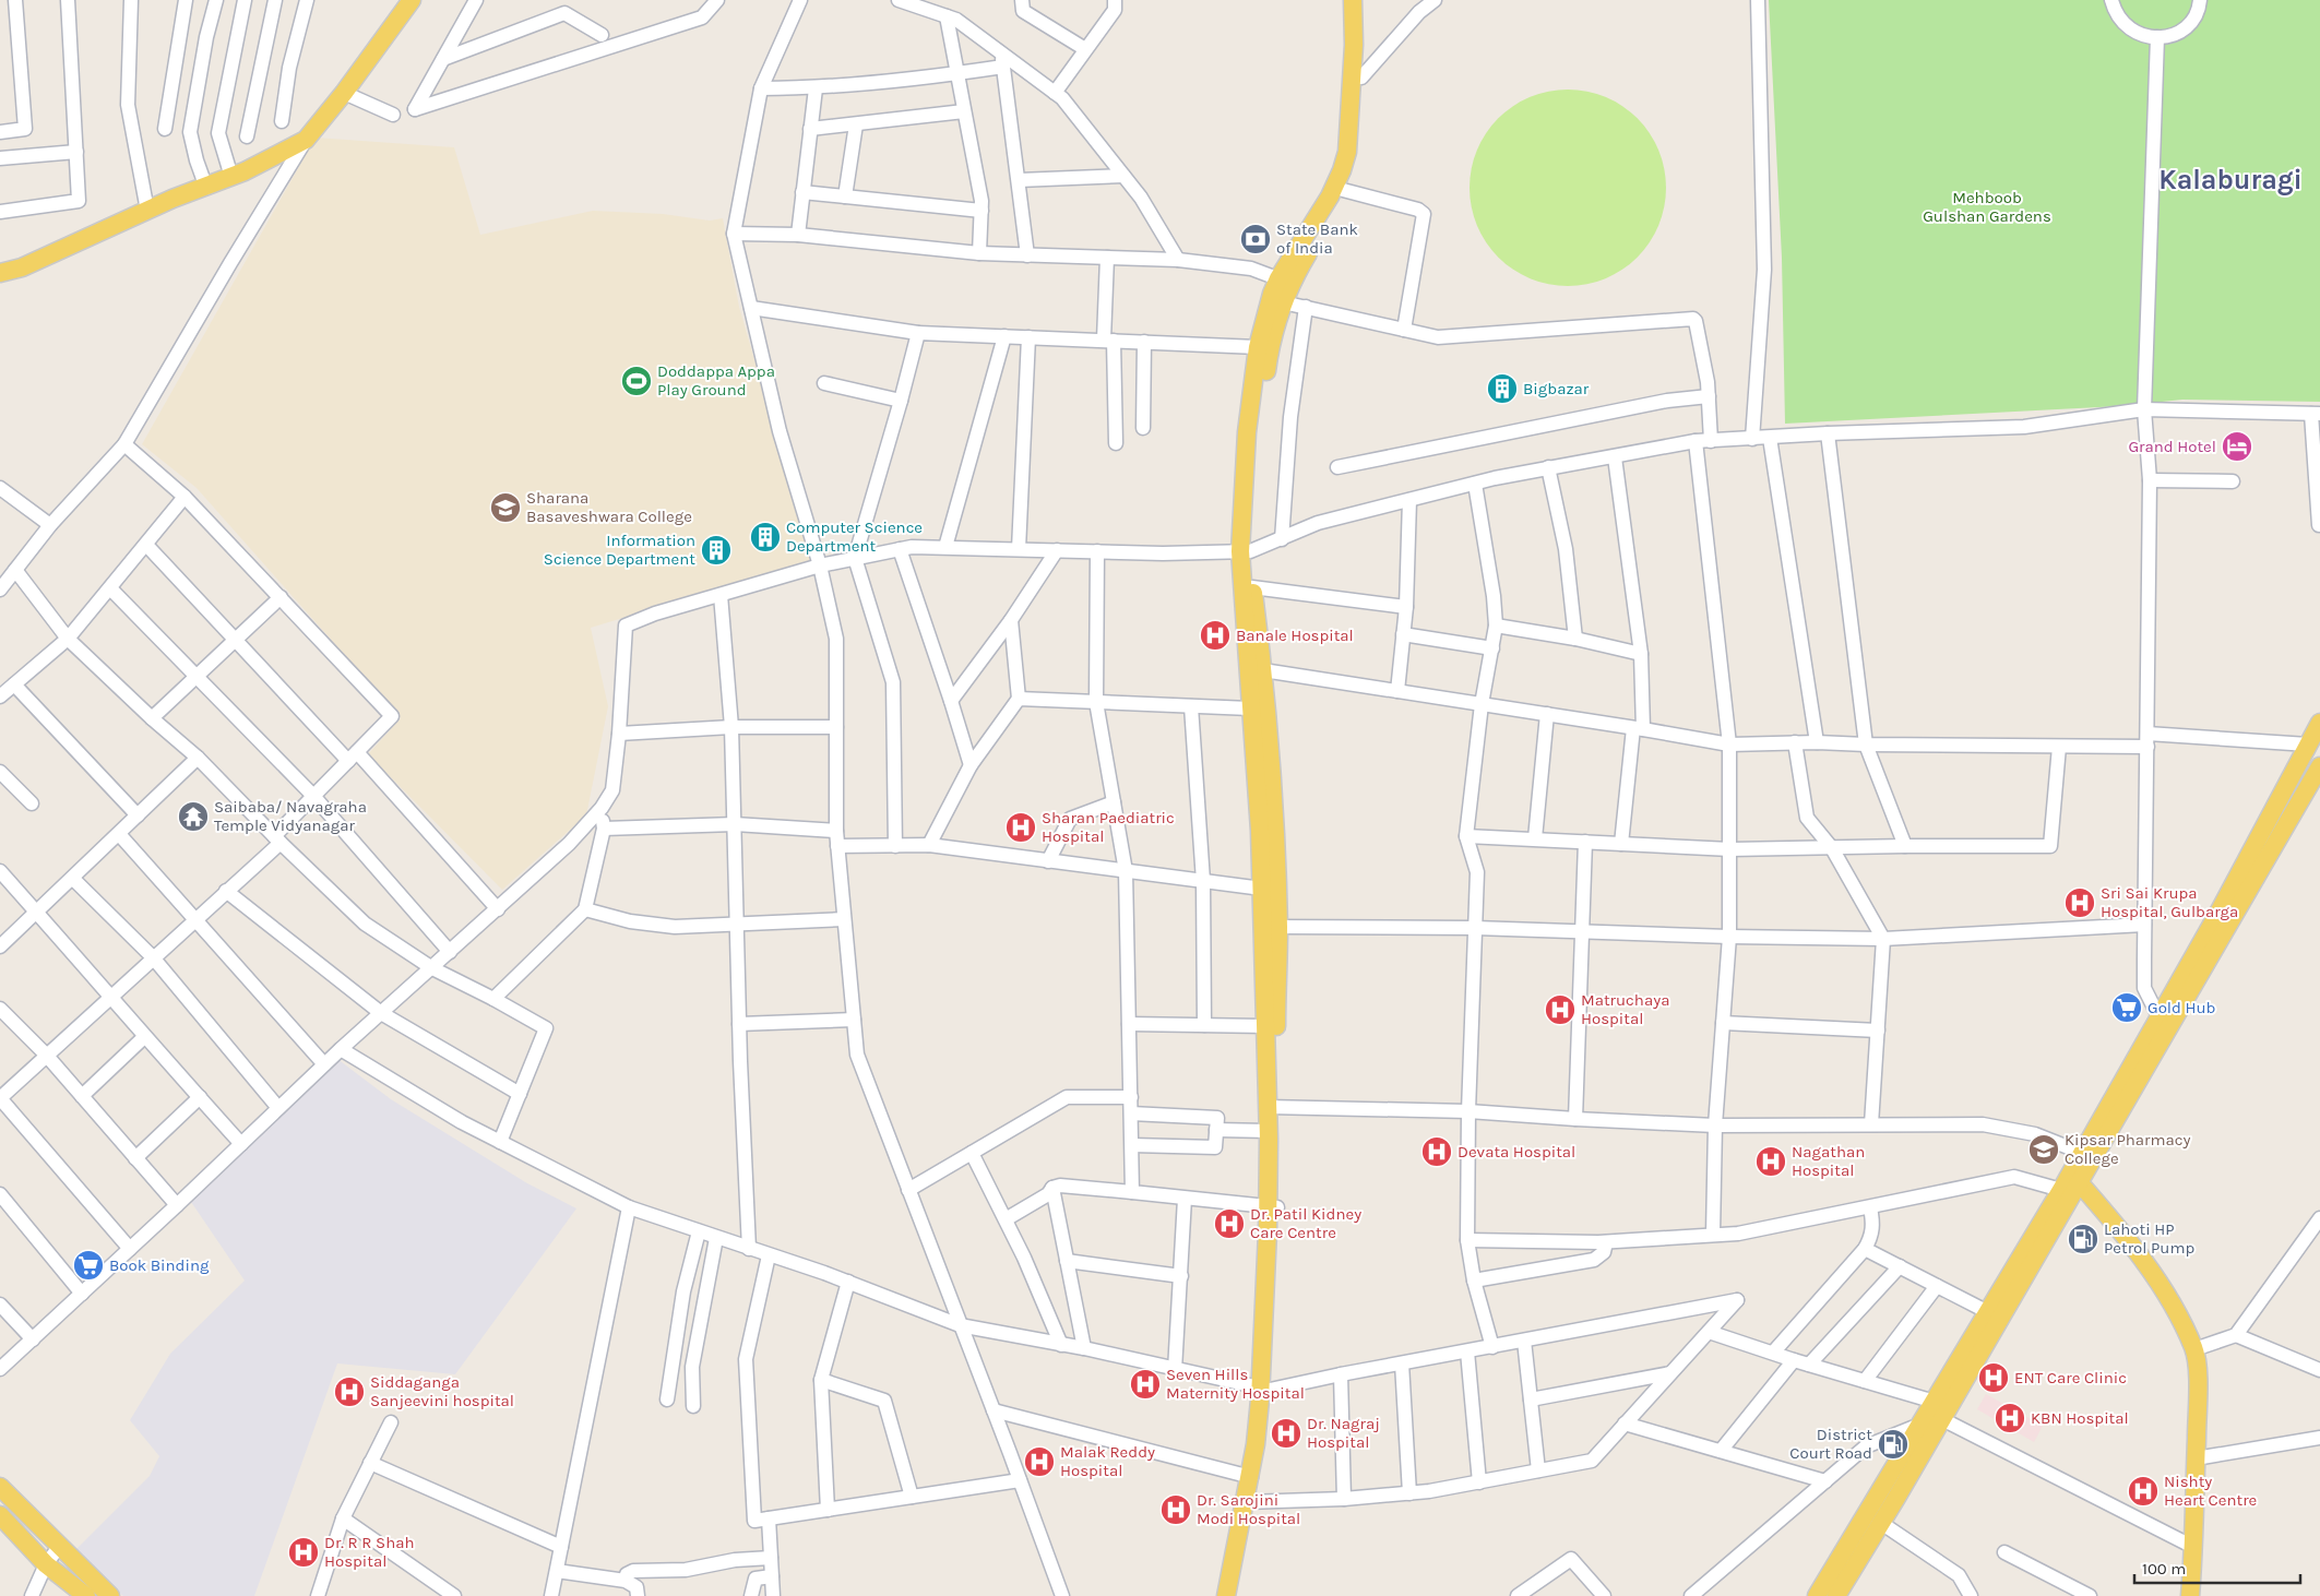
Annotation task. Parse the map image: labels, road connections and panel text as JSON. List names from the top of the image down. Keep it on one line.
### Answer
{"districts":["Kalaburagi"],"parks":["Mehboob Gulshan Gardens"],"places":{"bank":["State Bank of India"],"sports":["Doddappa Appa Play Ground"],"building":["Bigbazar","Computer Science Department","Information Science Department"],"hotel":["Grand Hotel"],"school or university":["Sharana Basaveshwara College","Kipsar Pharmacy College"],"hospital":["Banale Hospital","Sharan Paediatric Hospital","Sri Sai Krupa Hospital, Gulbarga","Matruchaya Hospital","Devata Hospital","Nagathan Hospital","Dr. Patil Kidney Care Centre","ENT Care Clinic","Seven Hills Maternity Hospital","Siddaganga Sanjeevini hospital","KBN Hospital","Dr. Nagraj Hospital","Malak Reddy Hospital","Nishty Heart Centre","Dr. Sarojini Modi Hospital","Dr. R R Shah Hospital"],"temple":["Saibaba/ Navagraha Temple Vidyanagar"],"supermarket":["Gold Hub","Book Binding"],"fuel station":["Lahoti HP Petrol Pump","District Court Road"]},"scale_bar":"100 m"}
